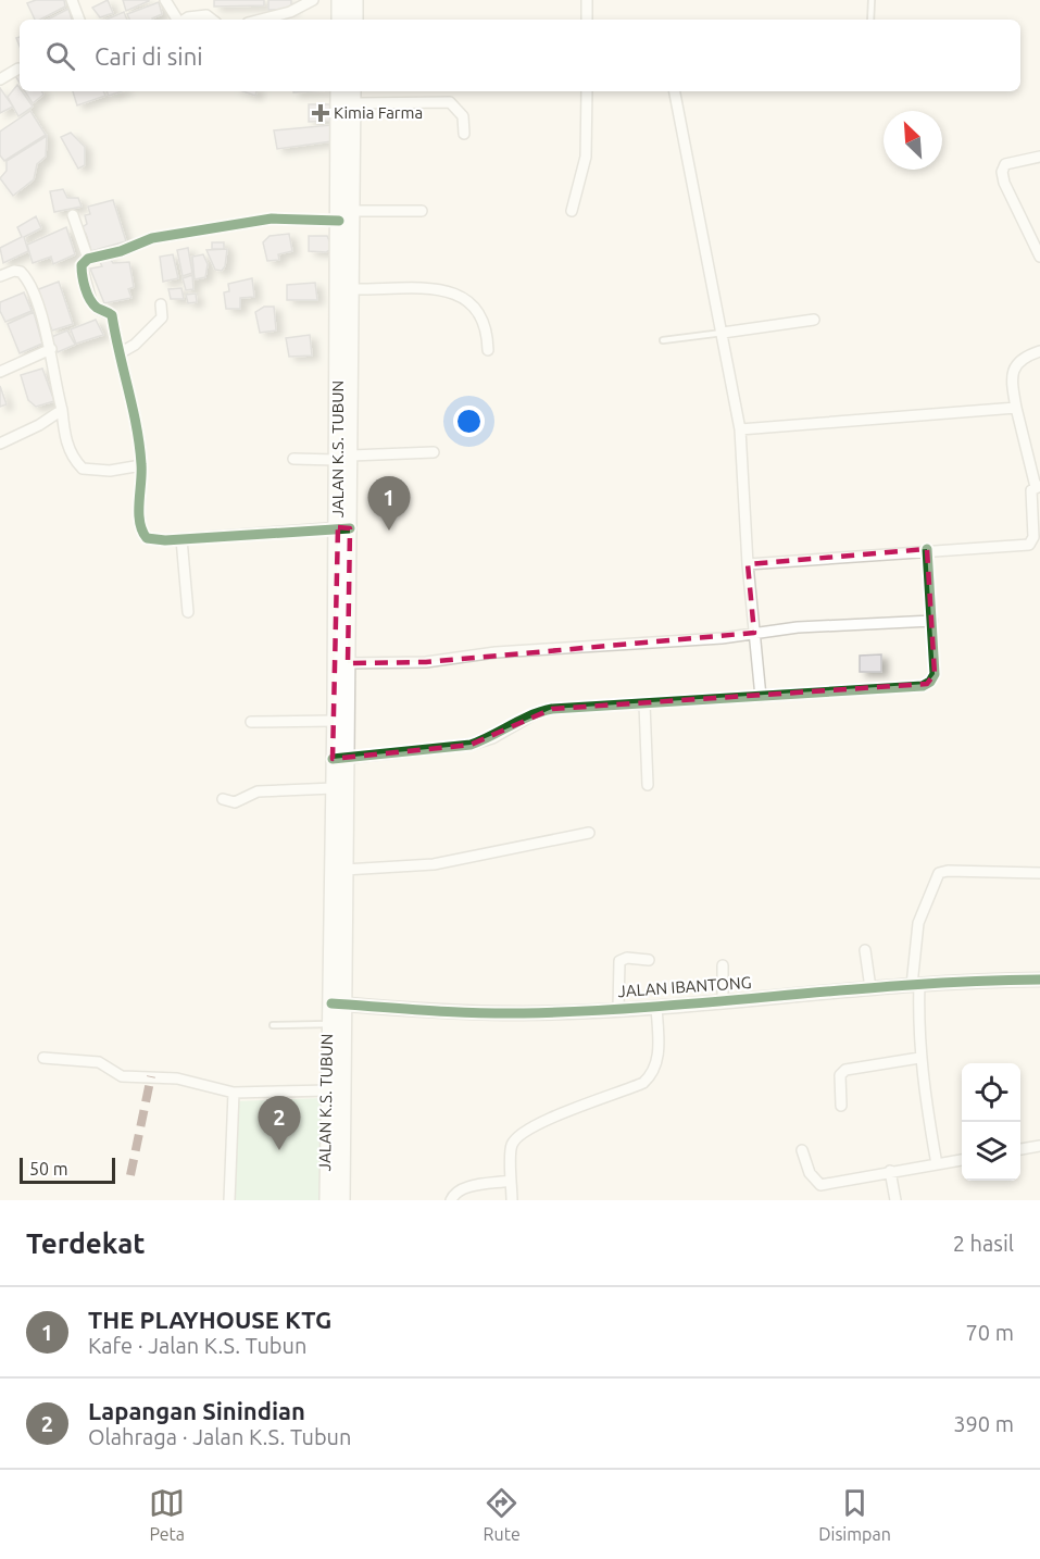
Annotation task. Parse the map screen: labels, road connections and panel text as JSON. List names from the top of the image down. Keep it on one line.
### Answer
{"streets":{"highway":["JALAN K.S. TUBUN"],"street":["JALAN IBANTONG"]},"crossings":[["JALAN K.S. TUBUN","JALAN IBANTONG"]],"places":{"health":["Kimia Farma"]},"scale_bar":"50 m","north":"top left","page":{"search":"Cari di sini","pins":["1","2"],"scale":"50 m","heading":["Terdekat","2 hasil"],"list":[{"mark":"1","name":"THE PLAYHOUSE KTG","note":"Kafe · Jalan K.S. Tubun","value":"70 m"},{"mark":"2","name":"Lapangan Sinindian","note":"Olahraga · Jalan K.S. Tubun","value":"390 m"}],"nav":["Peta","Rute","Disimpan"]}}
